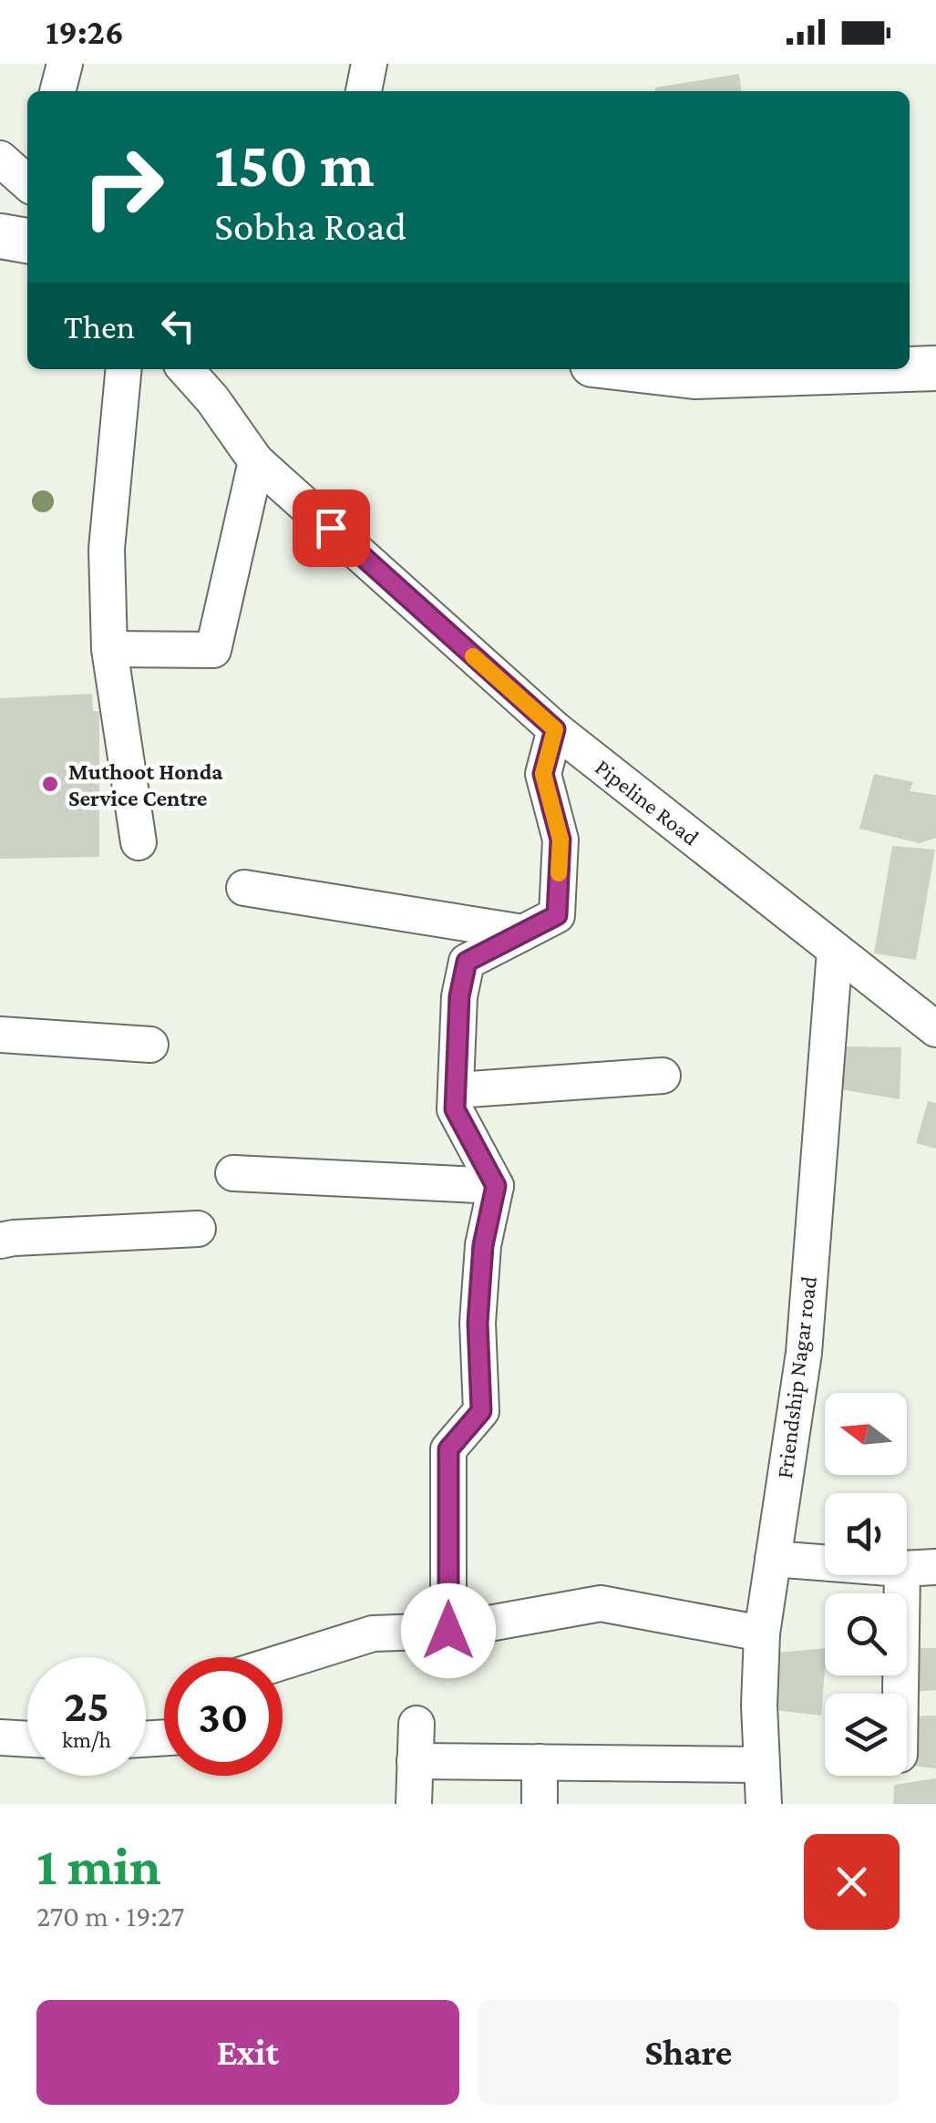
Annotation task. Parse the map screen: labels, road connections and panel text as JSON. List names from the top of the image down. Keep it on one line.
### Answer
{"streets":{"street":["Pipeline Road","Friendship Nagar road"]},"crossings":[["Pipeline Road","Friendship Nagar road"]],"places":["Muthoot Honda Service Centre"],"north":"left","page":{"status":"19:26","turn":["150 m","Sobha Road"],"then":"Then","speed":"25 km/h","limit":"30","heading":["1 min","270 m · 19:27"],"buttons":["Exit","Share"]}}
